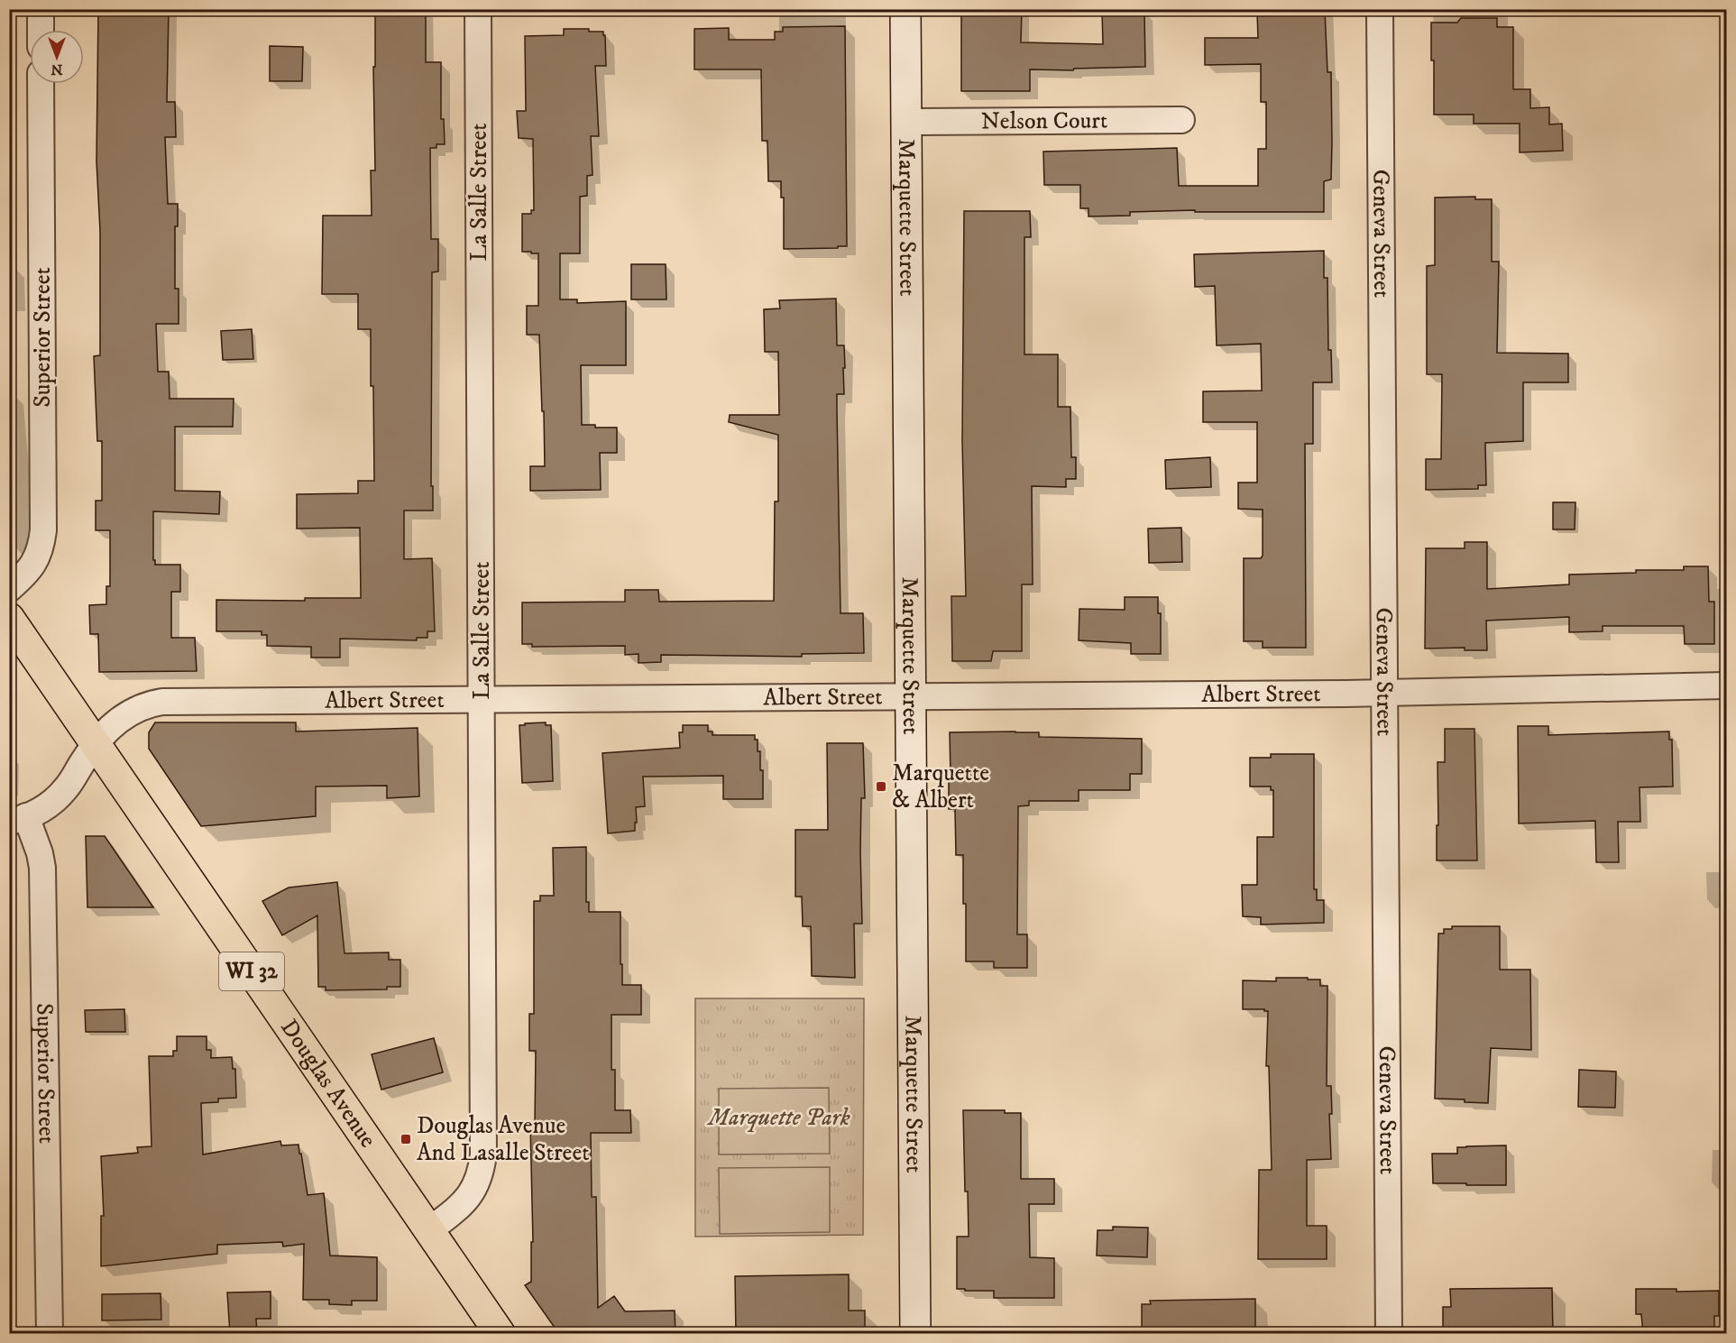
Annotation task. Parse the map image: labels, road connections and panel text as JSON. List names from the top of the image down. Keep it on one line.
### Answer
{"streets":{"main road":["WI 32","Douglas Avenue"],"street":["Nelson Court","La Salle Street","Marquette Street","Geneva Street","Superior Street","Albert Street"]},"crossings":[["Nelson Court","Marquette Street"],["La Salle Street","Albert Street"],["La Salle Street","Douglas Avenue"],["Marquette Street","Albert Street"],["Geneva Street","Albert Street"],["Superior Street","Albert Street"],["Albert Street","Douglas Avenue"]],"parks":["Marquette Park"],"places":{"transit":["Marquette & Albert","Douglas Avenue And Lasalle Street"]},"north":"bottom"}
